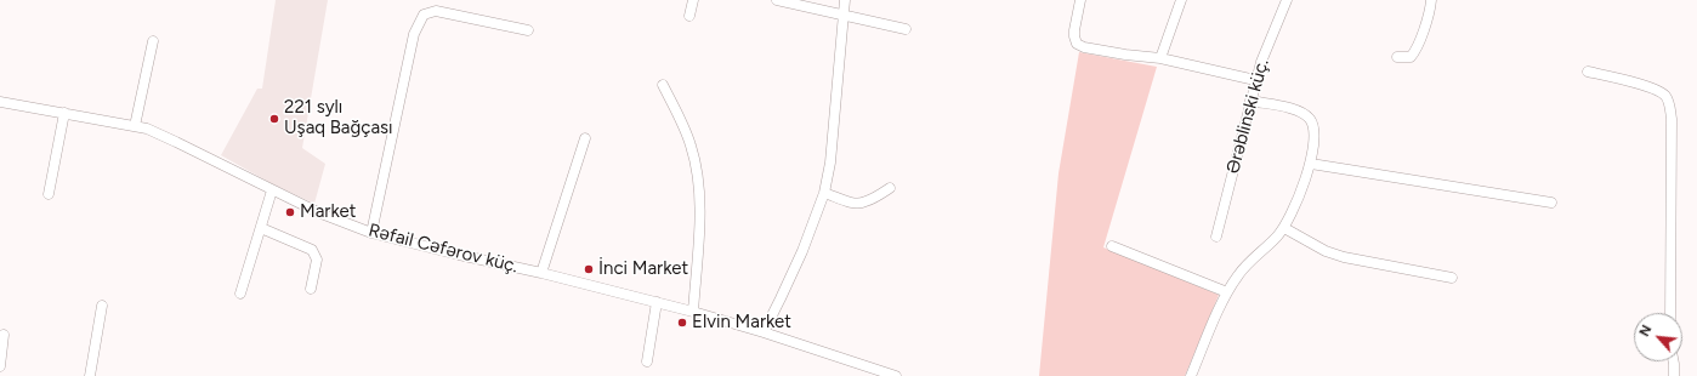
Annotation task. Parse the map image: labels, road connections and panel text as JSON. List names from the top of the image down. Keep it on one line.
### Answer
{"streets":{"street":["Ərəblinski küç.","Rəfail Cəfərov küç."]},"places":["221 sylı Uşaq Bağçası","Market","İnci Market","Elvin Market"],"north":"top left"}
